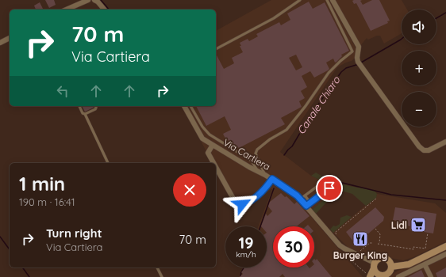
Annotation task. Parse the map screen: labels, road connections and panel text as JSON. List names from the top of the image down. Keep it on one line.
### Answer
{"streets":{"street":["Via Cartiera"]},"water":["Canale Chiaro"],"places":{"supermarket":["Lidl"],"restaurant":["Burger King"]},"page":{"map_buttons":["+","−"],"turn":["70 m","Via Cartiera"],"heading":["1 min","190 m · 16:41"],"list":[{"name":"Turn right","note":"Via Cartiera","value":"70 m"}],"speed":"19 km/h","limit":"30"}}
